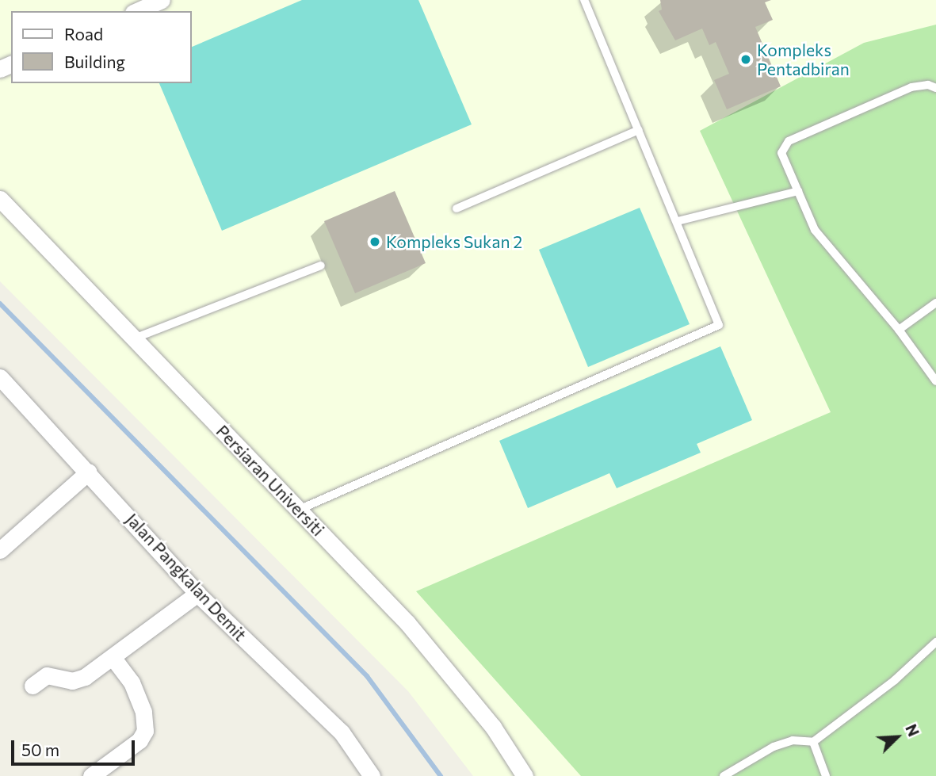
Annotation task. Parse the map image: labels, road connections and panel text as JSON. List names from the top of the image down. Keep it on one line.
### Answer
{"streets":{"street":["Persiaran Universiti","Jalan Pangkalan Demit"]},"places":["Kompleks Pentadbiran","Kompleks Sukan 2"],"legend":["Road","Building"],"scale_bar":"50 m","north":"top right"}
